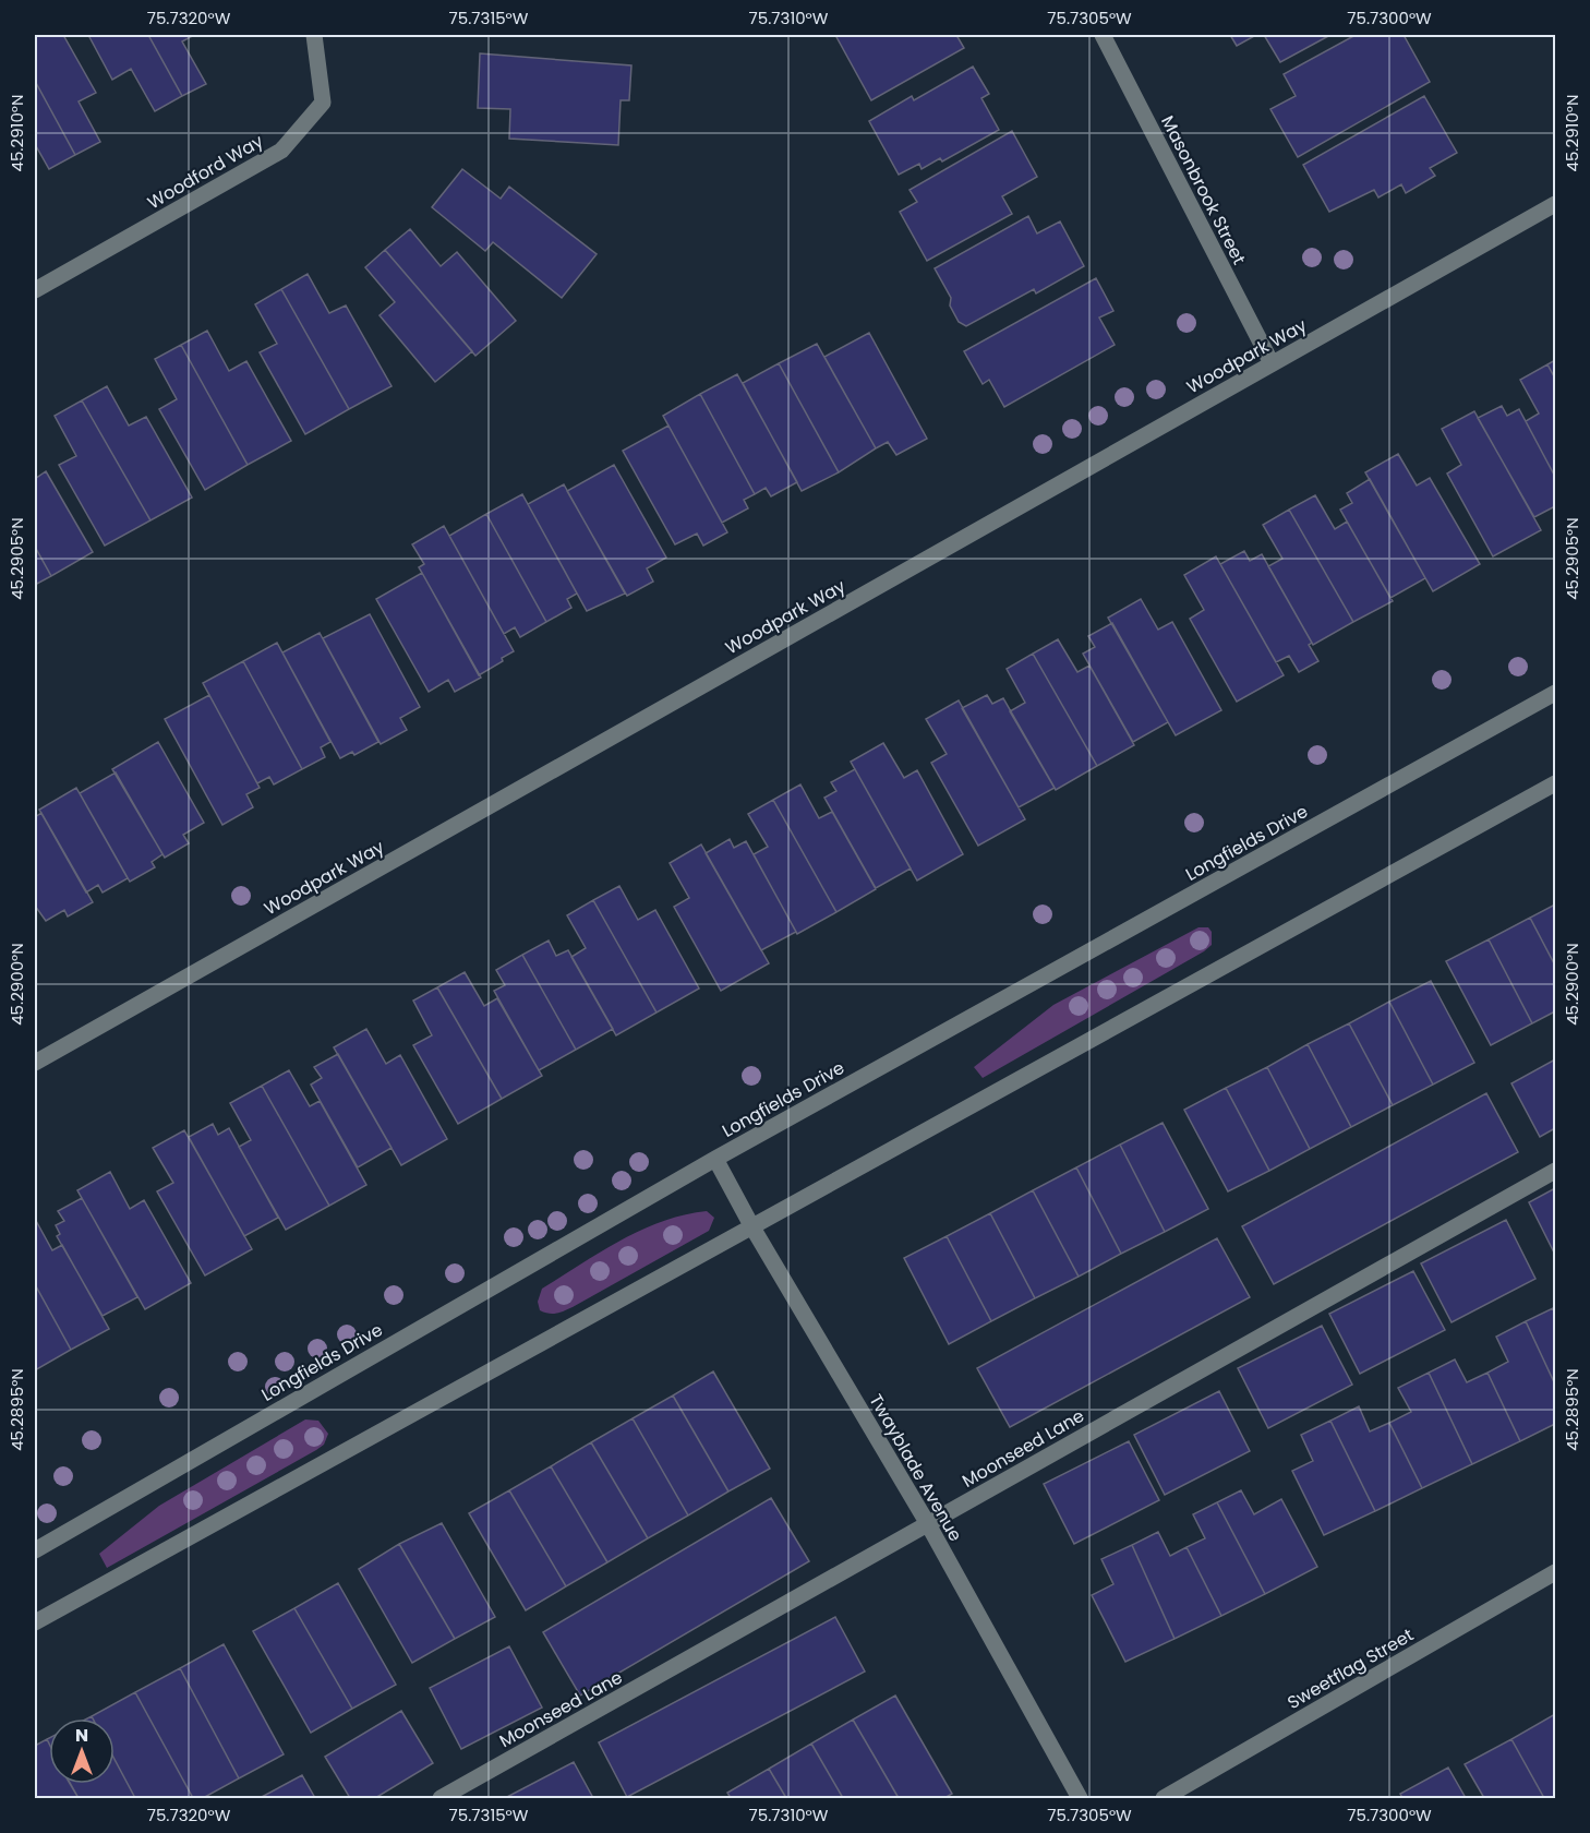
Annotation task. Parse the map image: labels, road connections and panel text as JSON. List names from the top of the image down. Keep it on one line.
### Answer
{"streets":{"street":["Woodford Way","Masonbrook Street","Woodpark Way","Longfields Drive","Moonseed Lane","Twayblade Avenue","Sweetflag Street"]},"crossings":[["Masonbrook Street","Woodpark Way"],["Longfields Drive","Twayblade Avenue"],["Moonseed Lane","Twayblade Avenue"]],"north":"top","coordinates":["75.7320°W","75.7315°W","75.7310°W","75.7305°W","75.7300°W","45.2910°N","45.2905°N","45.2900°N","45.2895°N"]}
